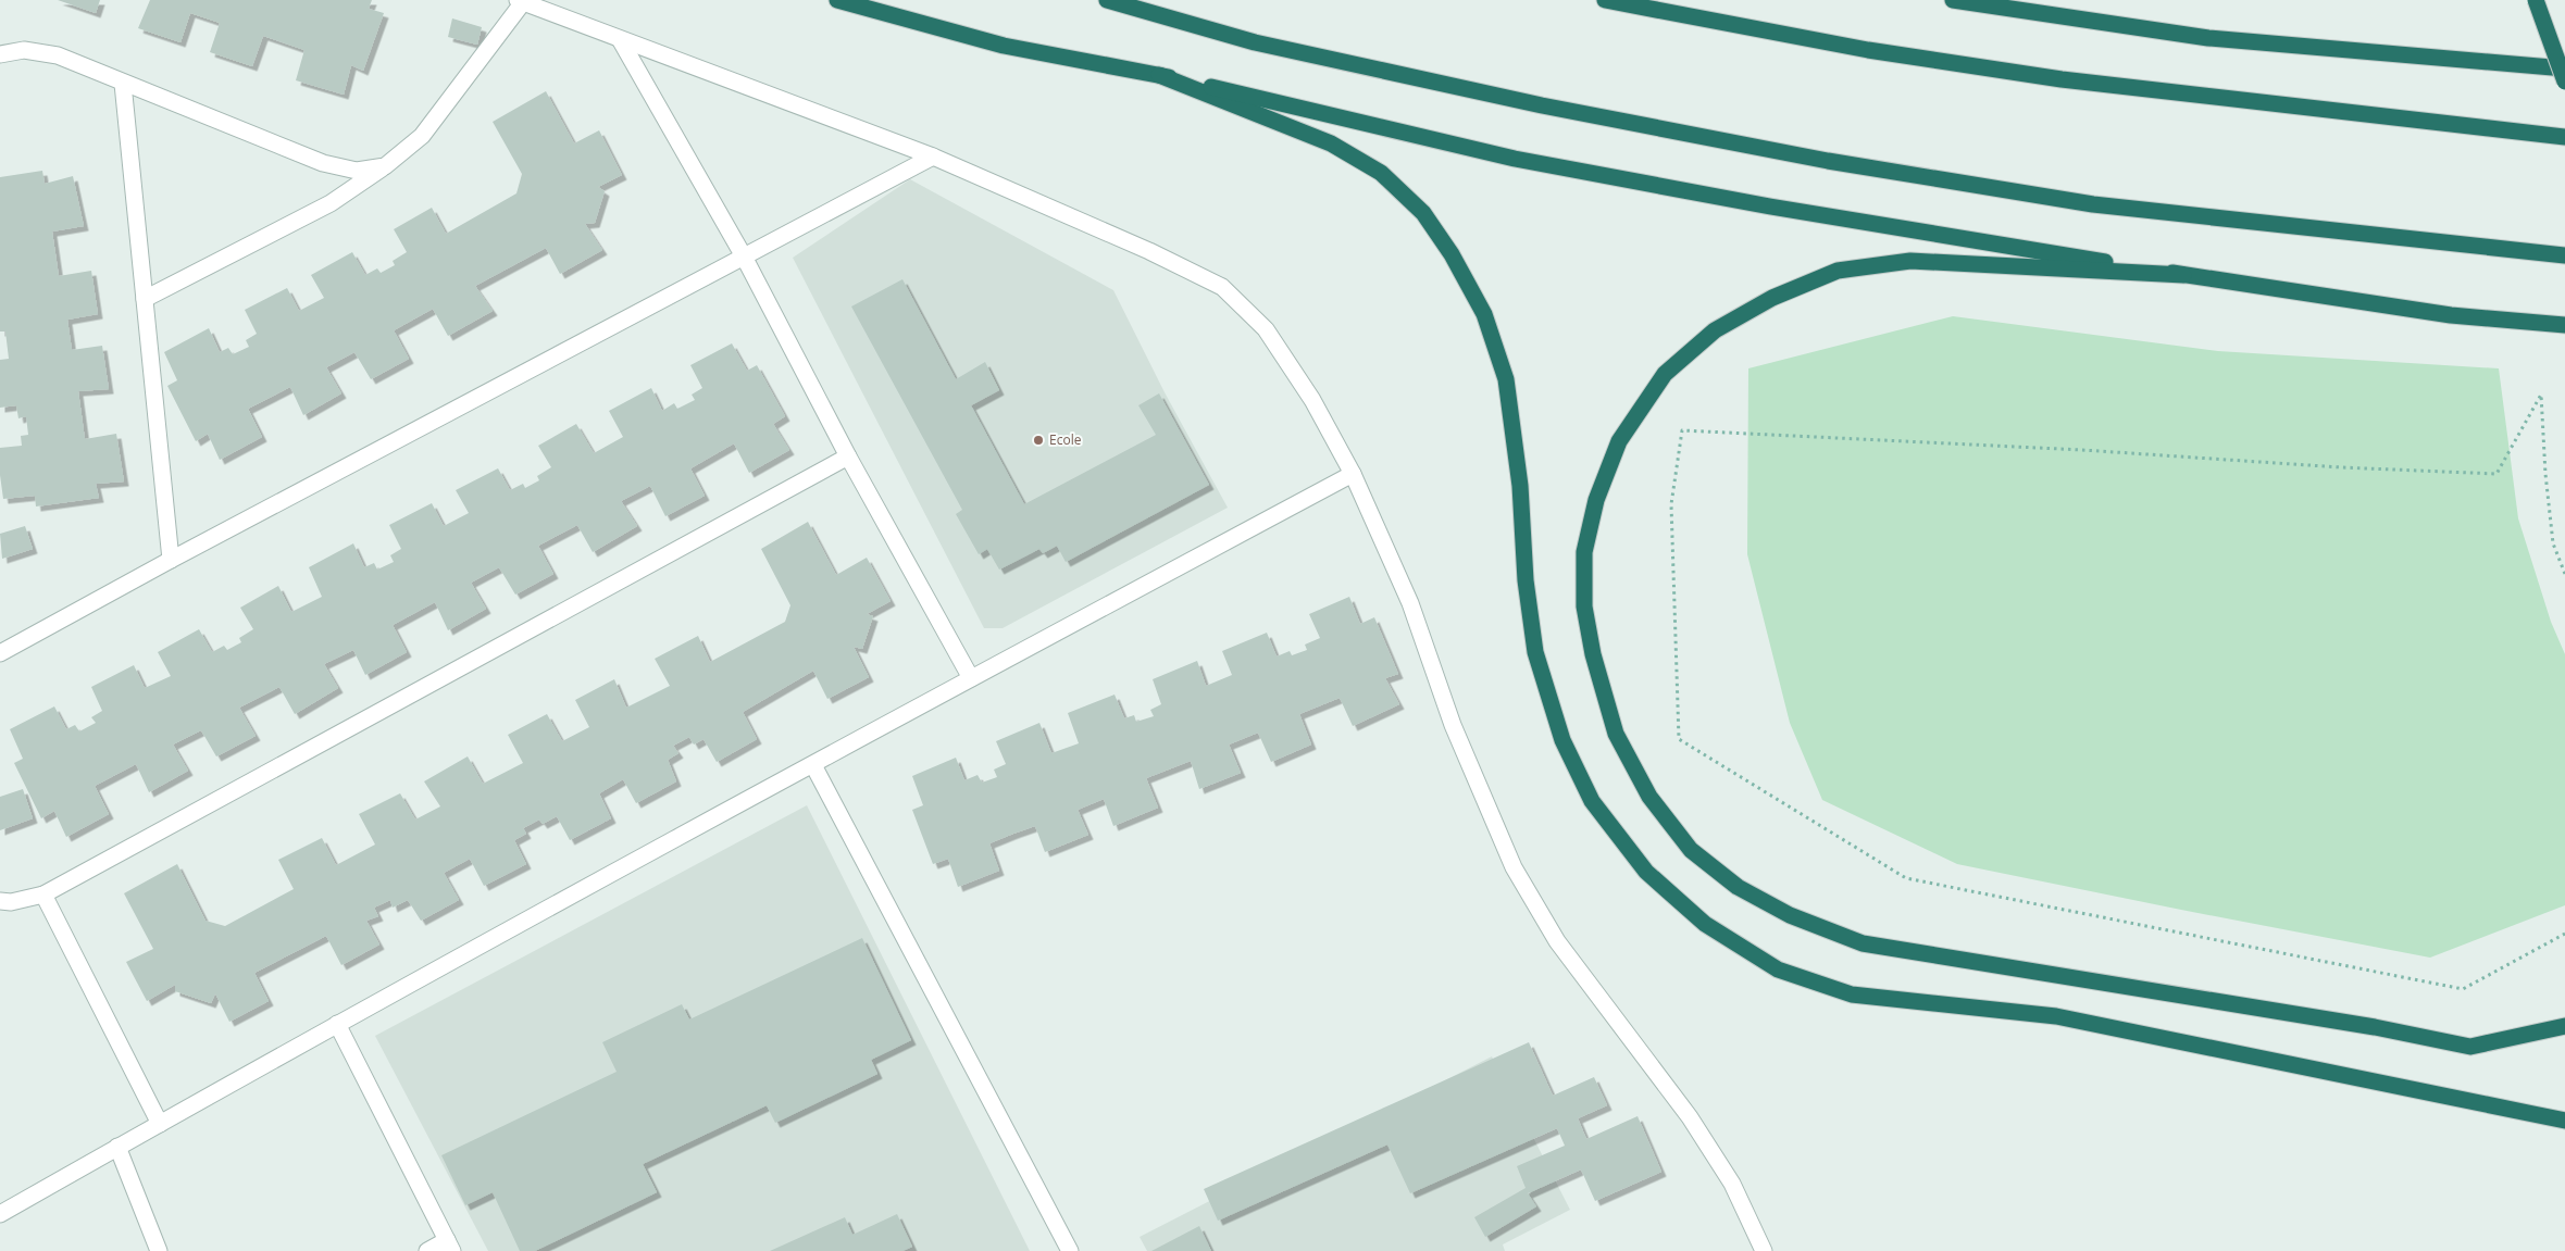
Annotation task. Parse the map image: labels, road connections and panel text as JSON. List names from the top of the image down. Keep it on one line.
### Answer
{"places":["Ecole"]}
